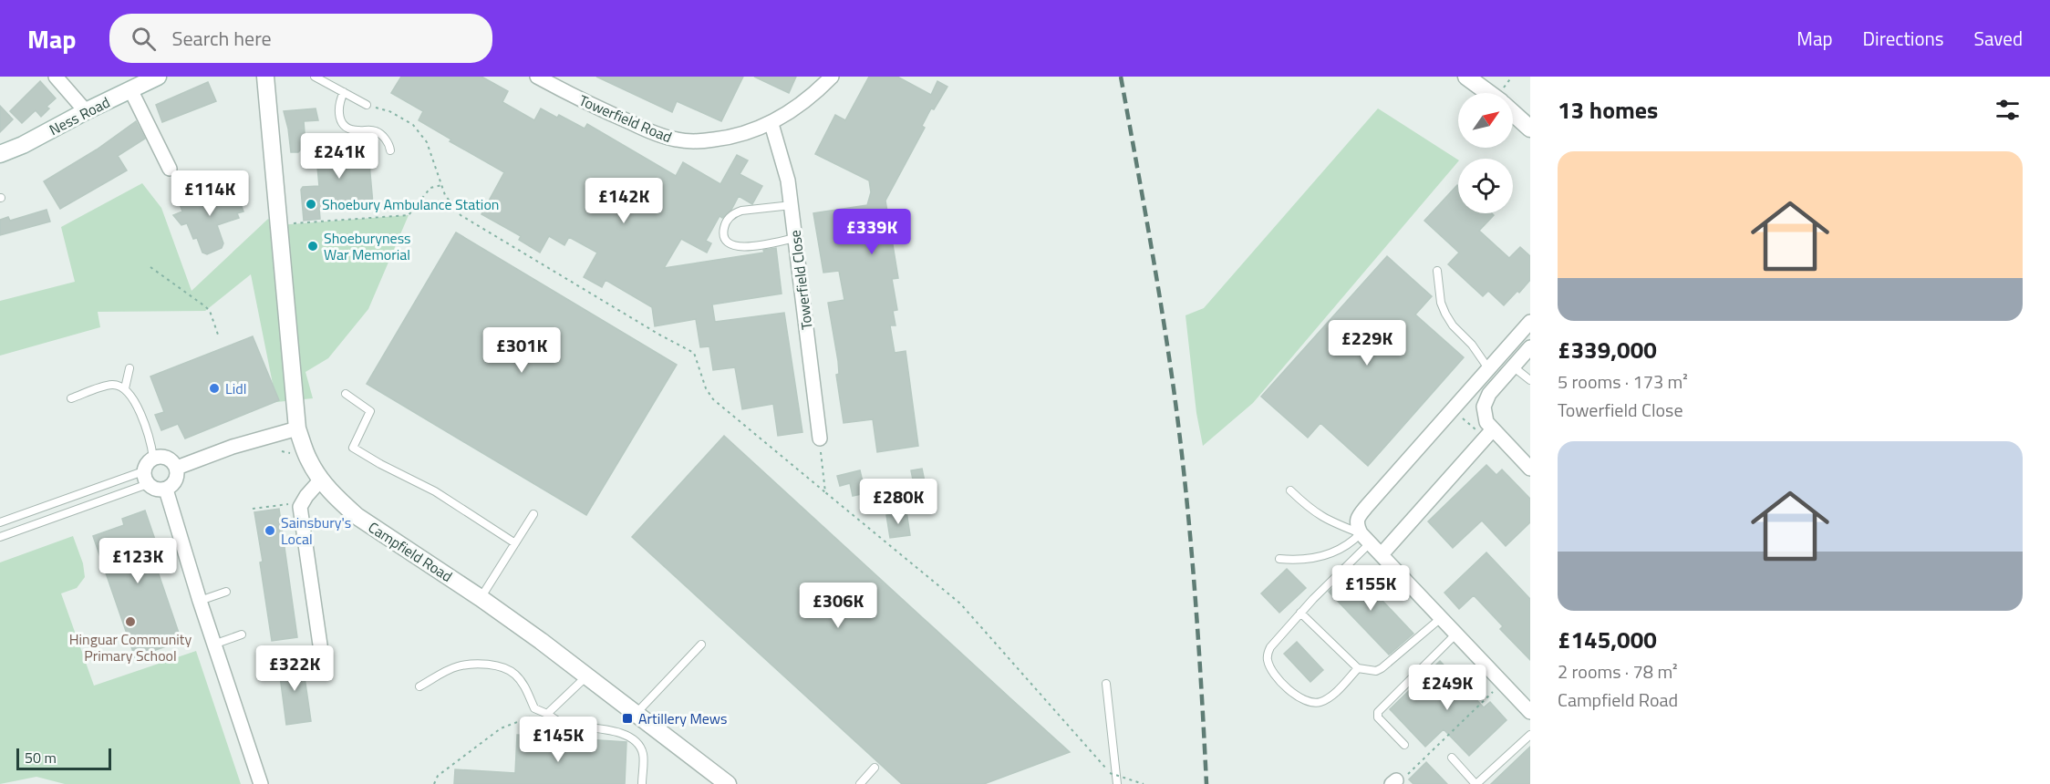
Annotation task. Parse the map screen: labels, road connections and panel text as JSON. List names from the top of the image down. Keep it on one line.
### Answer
{"streets":{"street":["Ness Road","Towerfield Road","Towerfield Close","Campfield Road"]},"crossings":[["Towerfield Road","Towerfield Close"]],"places":{"other":["Shoebury Ambulance Station","Shoeburyness War Memorial","Lidl","Sainsbury's Local","Hinguar Community Primary School"],"transit":["Artillery Mews"]},"scale_bar":"50 m","north":"top right","page":{"header":"Map","search":"Search here","nav":["Map","Directions","Saved"],"heading":"13 homes","price":["£241K","£114K","£142K","£339K","£229K","£301K","£280K","£123K","£155K","£306K","£322K","£249K","£145K"],"list":[{"name":"£339,000","note":"5 rooms · 173 m² · Towerfield Close"},{"name":"£145,000","note":"2 rooms · 78 m² · Campfield Road"}],"scale":"50 m"}}
